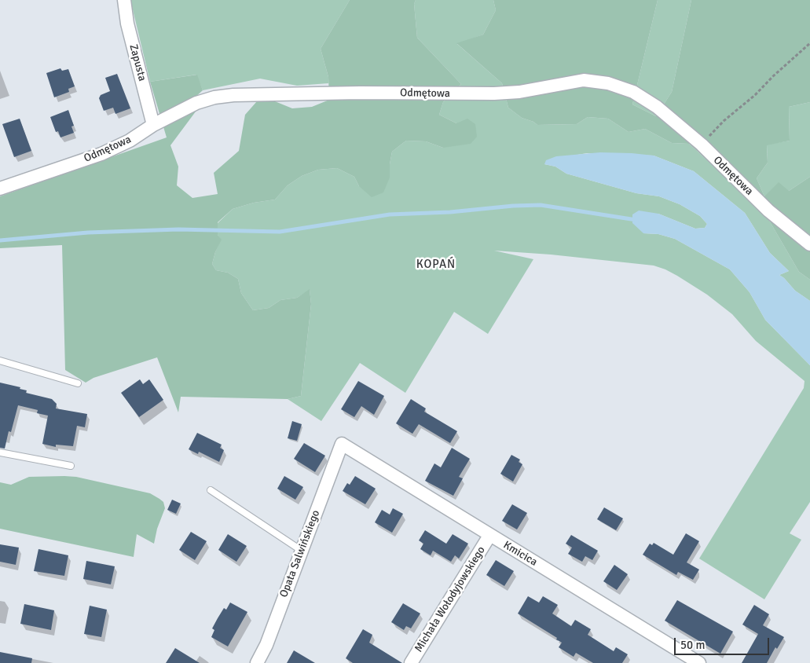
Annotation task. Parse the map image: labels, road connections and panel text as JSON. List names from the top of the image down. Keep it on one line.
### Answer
{"streets":{"street":["Zapusta","Odmętowa","Opata Salwińskiego","Kmicica","Michała Wołodyjowskiego"]},"crossings":[["Zapusta","Odmętowa"],["Opata Salwińskiego","Kmicica"],["Kmicica","Michała Wołodyjowskiego"]],"districts":["KOPAŃ"],"scale_bar":"50 m"}
